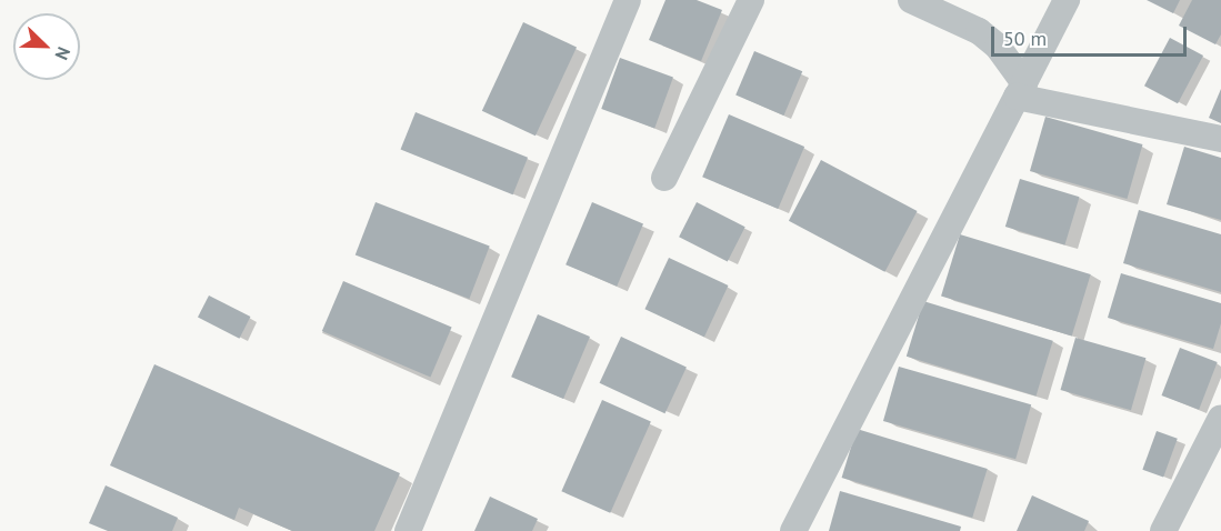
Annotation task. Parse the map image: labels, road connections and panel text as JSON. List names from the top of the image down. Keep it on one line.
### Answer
{"scale_bar":"50 m","north":"bottom right"}
